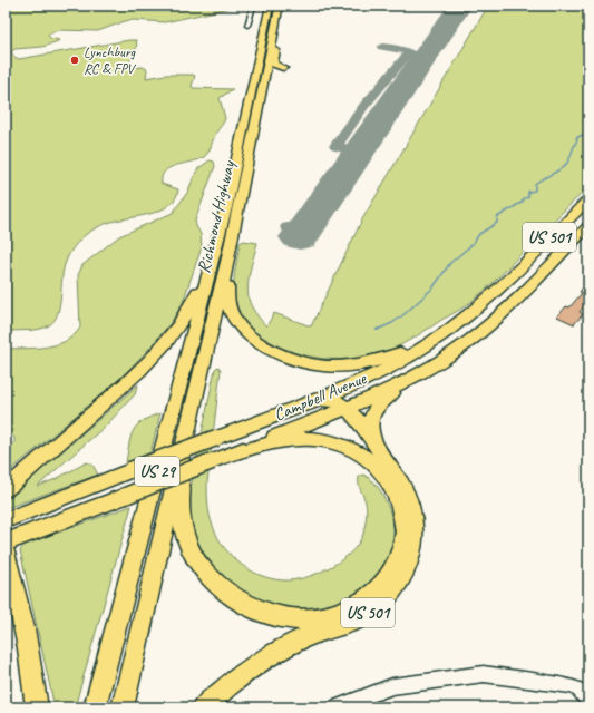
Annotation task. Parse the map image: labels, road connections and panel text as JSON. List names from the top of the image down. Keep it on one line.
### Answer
{"streets":{"highway":["Richmond Highway","US 501","Campbell Avenue","US 29"]},"crossings":[["Richmond Highway","US 29"],["US 501","Campbell Avenue"]],"places":["Lynchburg RC & FPV"]}
